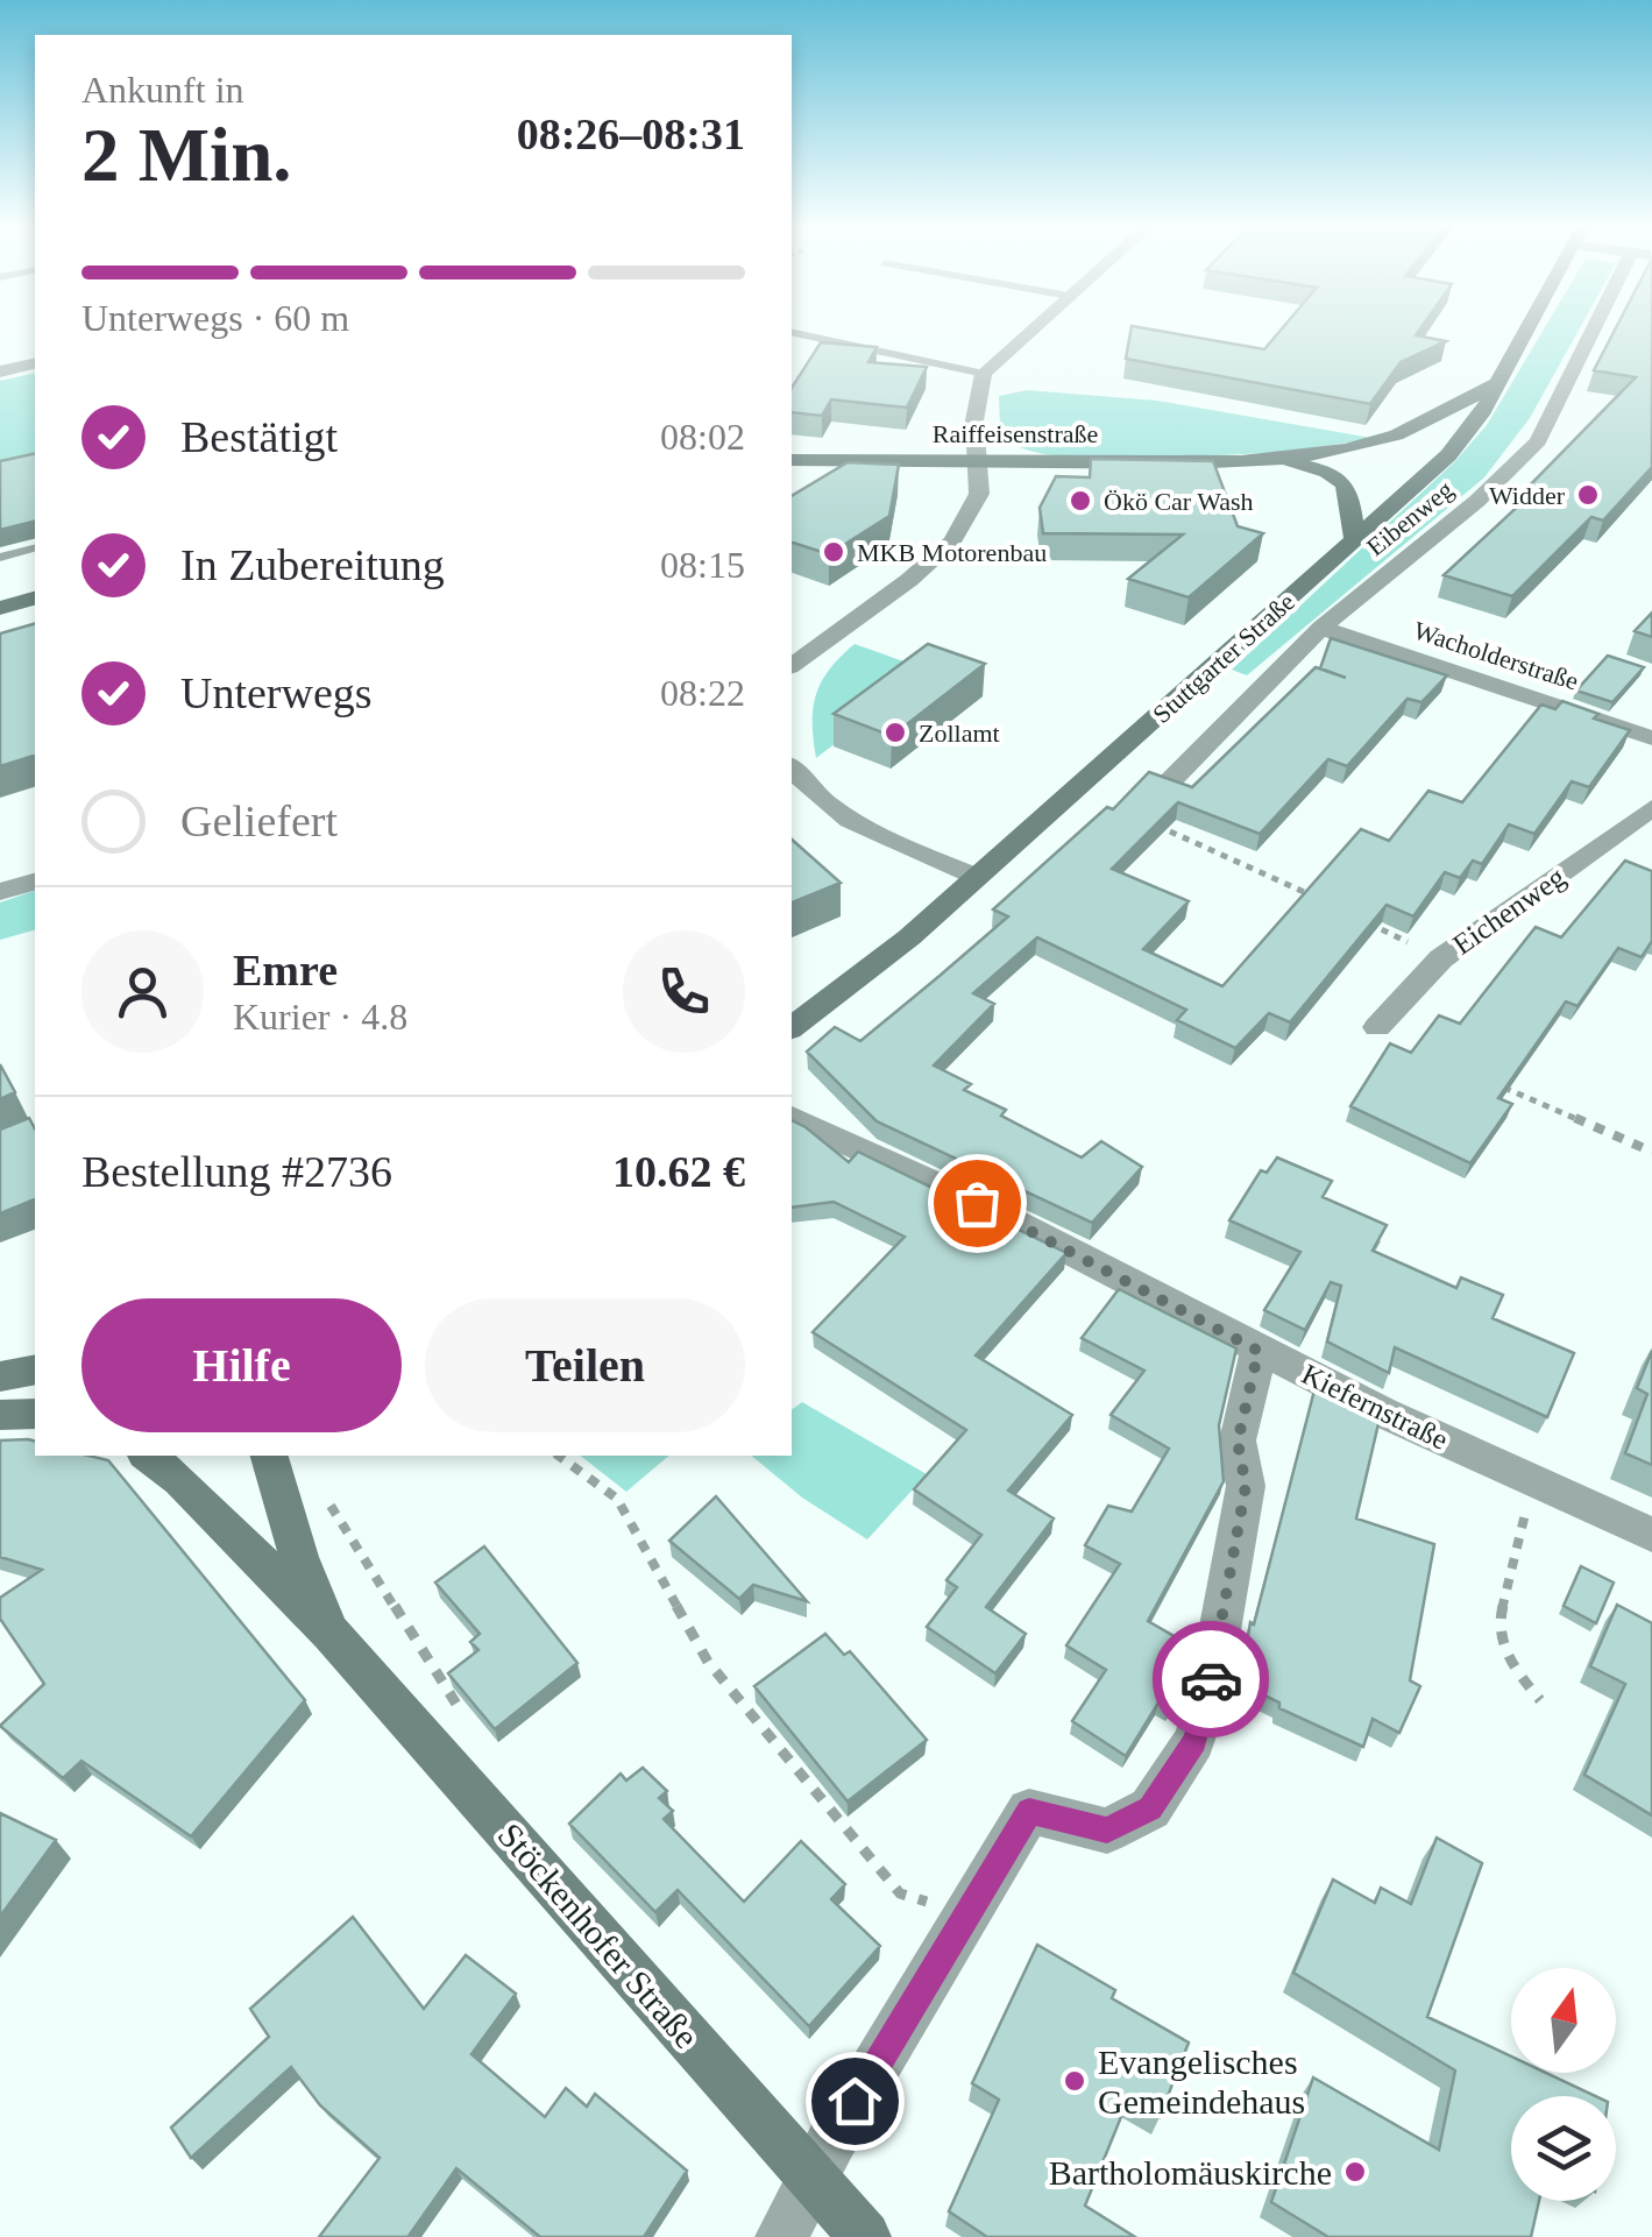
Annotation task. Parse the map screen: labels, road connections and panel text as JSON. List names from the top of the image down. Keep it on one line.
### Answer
{"streets":{"main road":["Raiffeisenstraße","Stuttgarter Straße","Stöckenhofer Straße"],"street":["Eibenweg","Wacholderstraße","Eichenweg","Kiefernstraße"]},"crossings":[["Raiffeisenstraße","Stuttgarter Straße"],["Eibenweg","Wacholderstraße"]],"places":["Widder","Ökö Car Wash","MKB Motorenbau","Zollamt","Evangelisches Gemeindehaus","Bartholomäuskirche"],"north":"top","page":{"heading":["2 Min.","Ankunft in","08:26–08:31"],"panel":["Emre","Kurier · 4.8","Bestellung #2736","10.62 €"],"bar":"Unterwegs · 60 m","list":[["Bestätigt","08:02"],["In Zubereitung","08:15"],["Unterwegs","08:22"],"Geliefert"],"buttons":["Hilfe","Teilen"]}}
